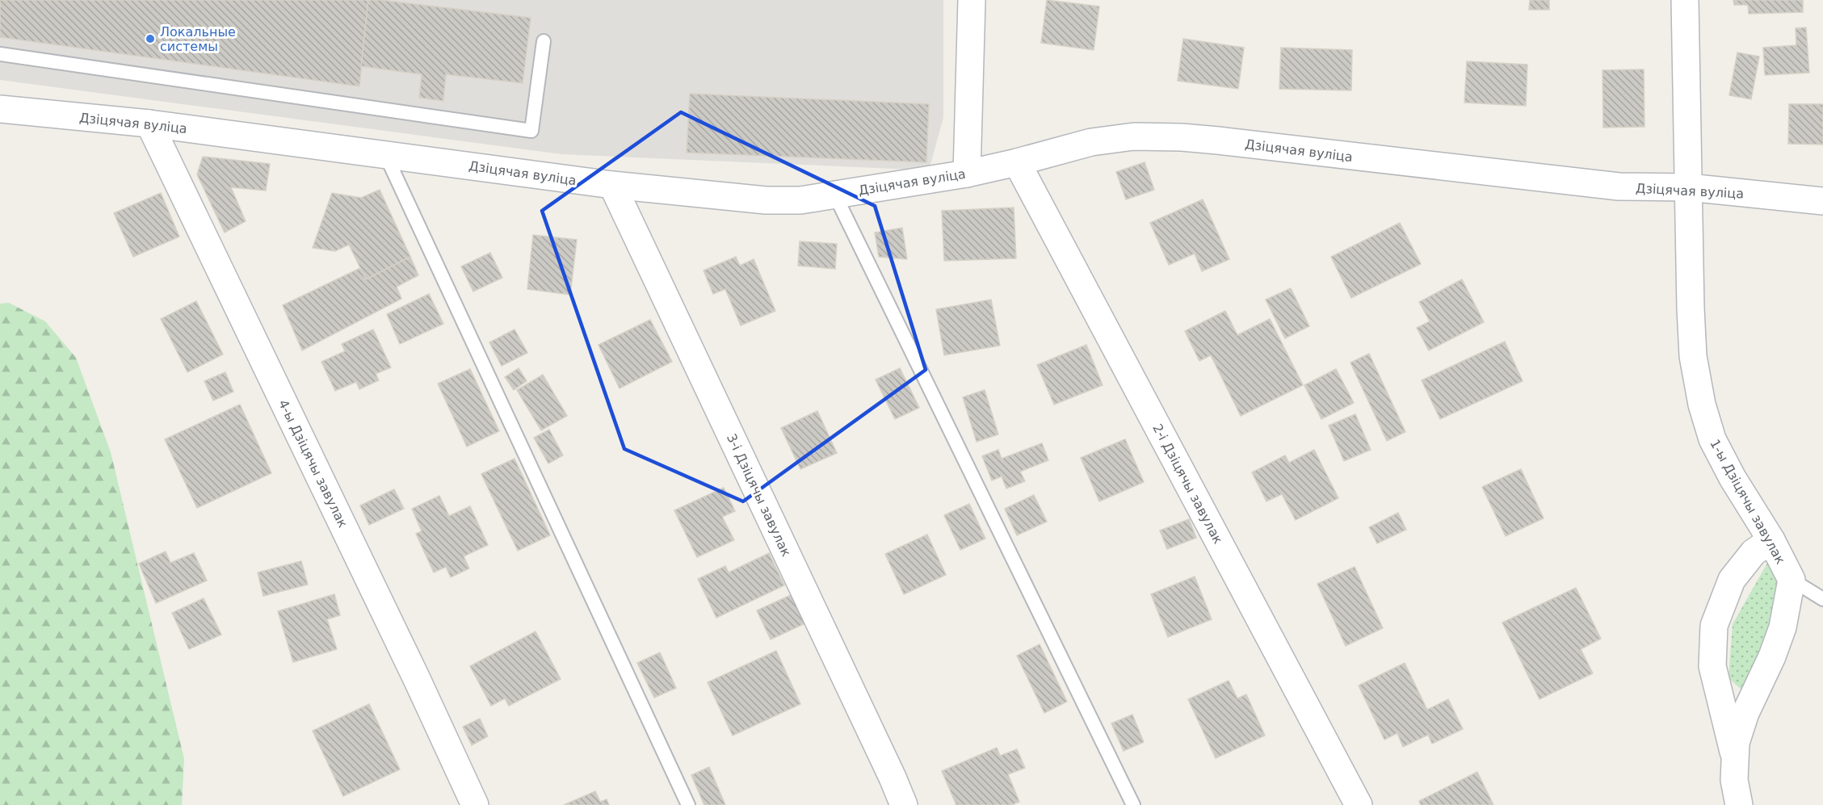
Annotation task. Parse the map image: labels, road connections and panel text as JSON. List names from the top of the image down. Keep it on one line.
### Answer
{"streets":{"street":["Дзіцячая вуліца","4-ы Дзіцячы завулак","2-і Дзіцячы завулак","3-і Дзіцячы завулак","1-ы Дзіцячы завулак"]},"crossings":[["Дзіцячая вуліца","4-ы Дзіцячы завулак"],["Дзіцячая вуліца","2-і Дзіцячы завулак"],["Дзіцячая вуліца","3-і Дзіцячы завулак"],["Дзіцячая вуліца","1-ы Дзіцячы завулак"]],"places":["Локальные системы"]}
